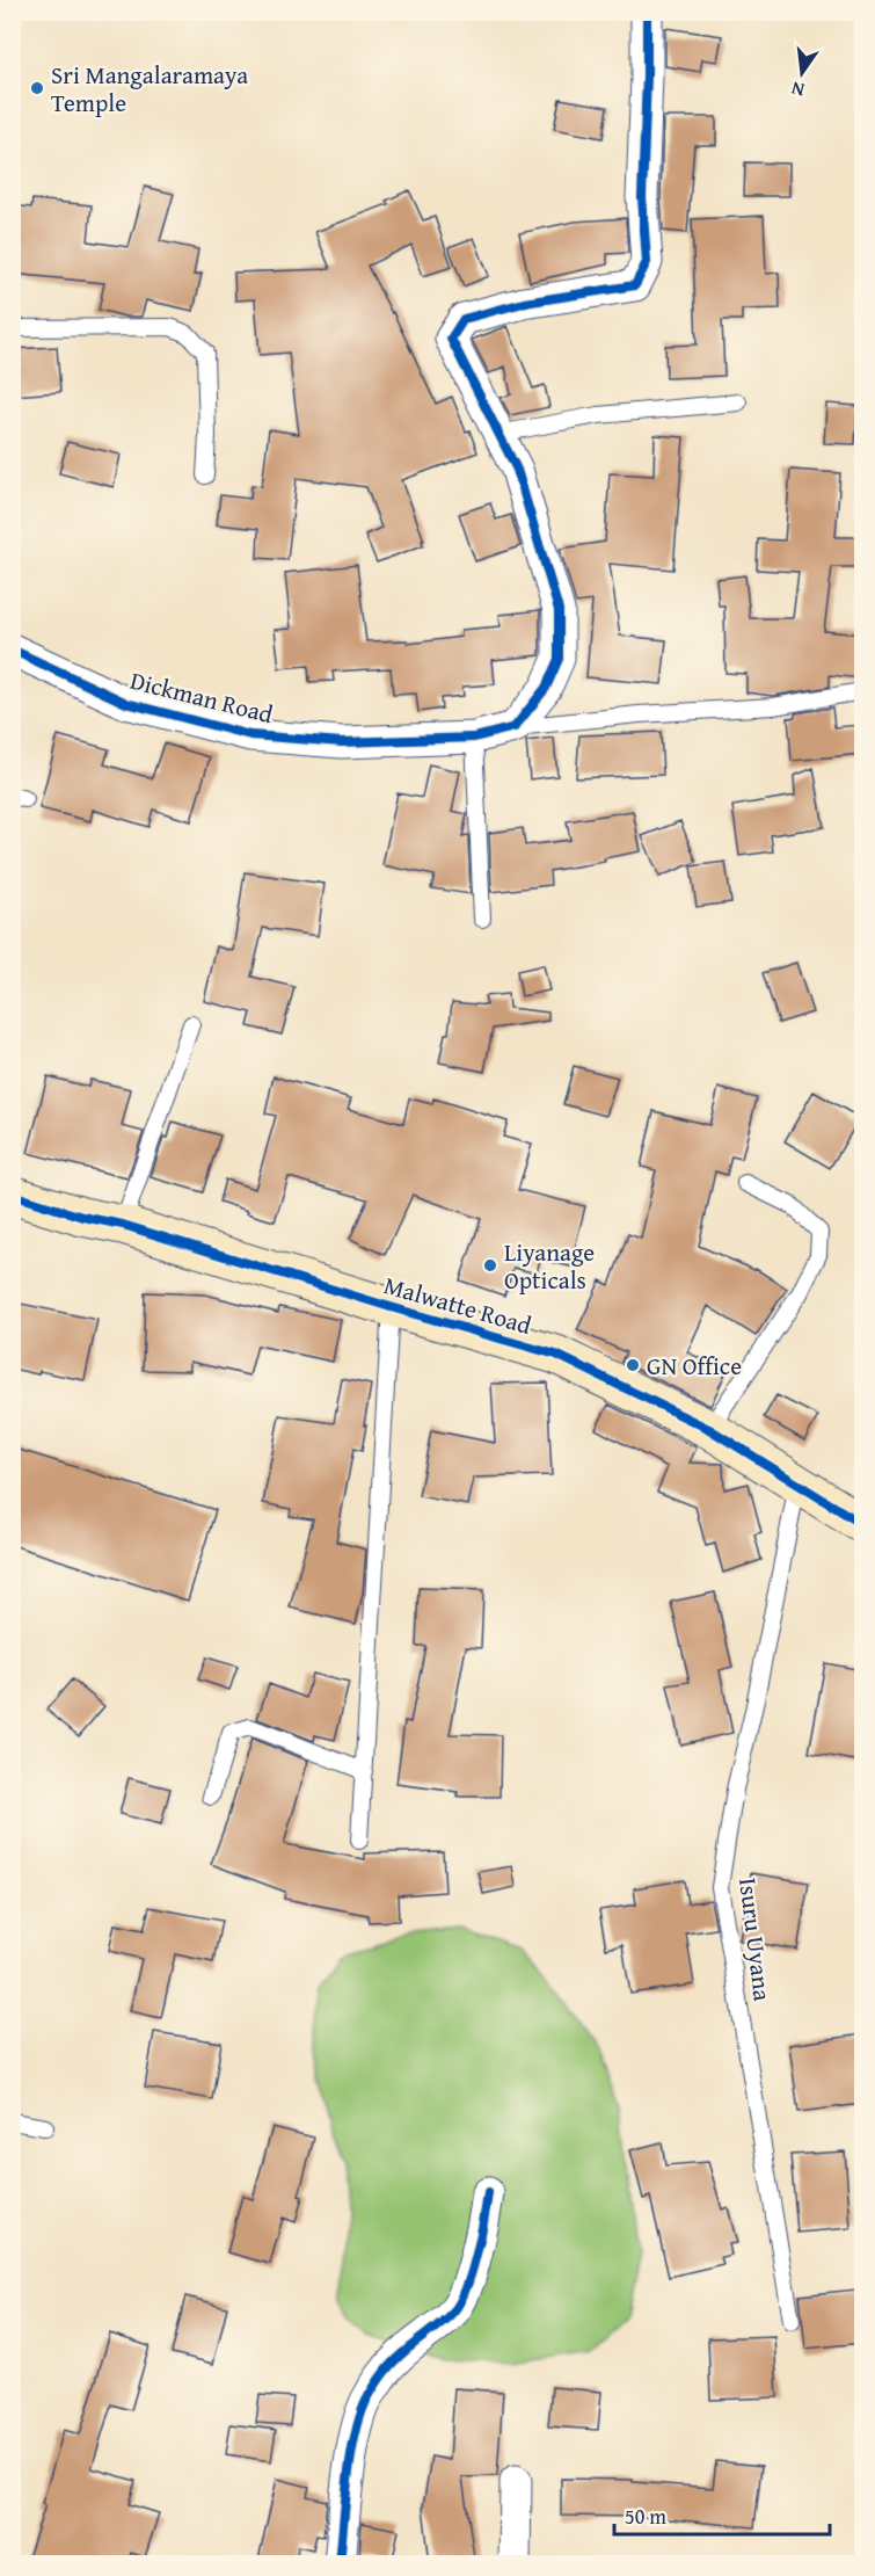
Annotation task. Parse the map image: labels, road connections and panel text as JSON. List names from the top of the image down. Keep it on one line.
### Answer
{"streets":{"street":["Dickman Road","Malwatte Road"],"lane":["Isuru Uyana"]},"crossings":[["Malwatte Road","Isuru Uyana"]],"places":["Sri Mangalaramaya Temple","Liyanage Opticals","GN Office"],"scale_bar":"50 m","north":"bottom"}
